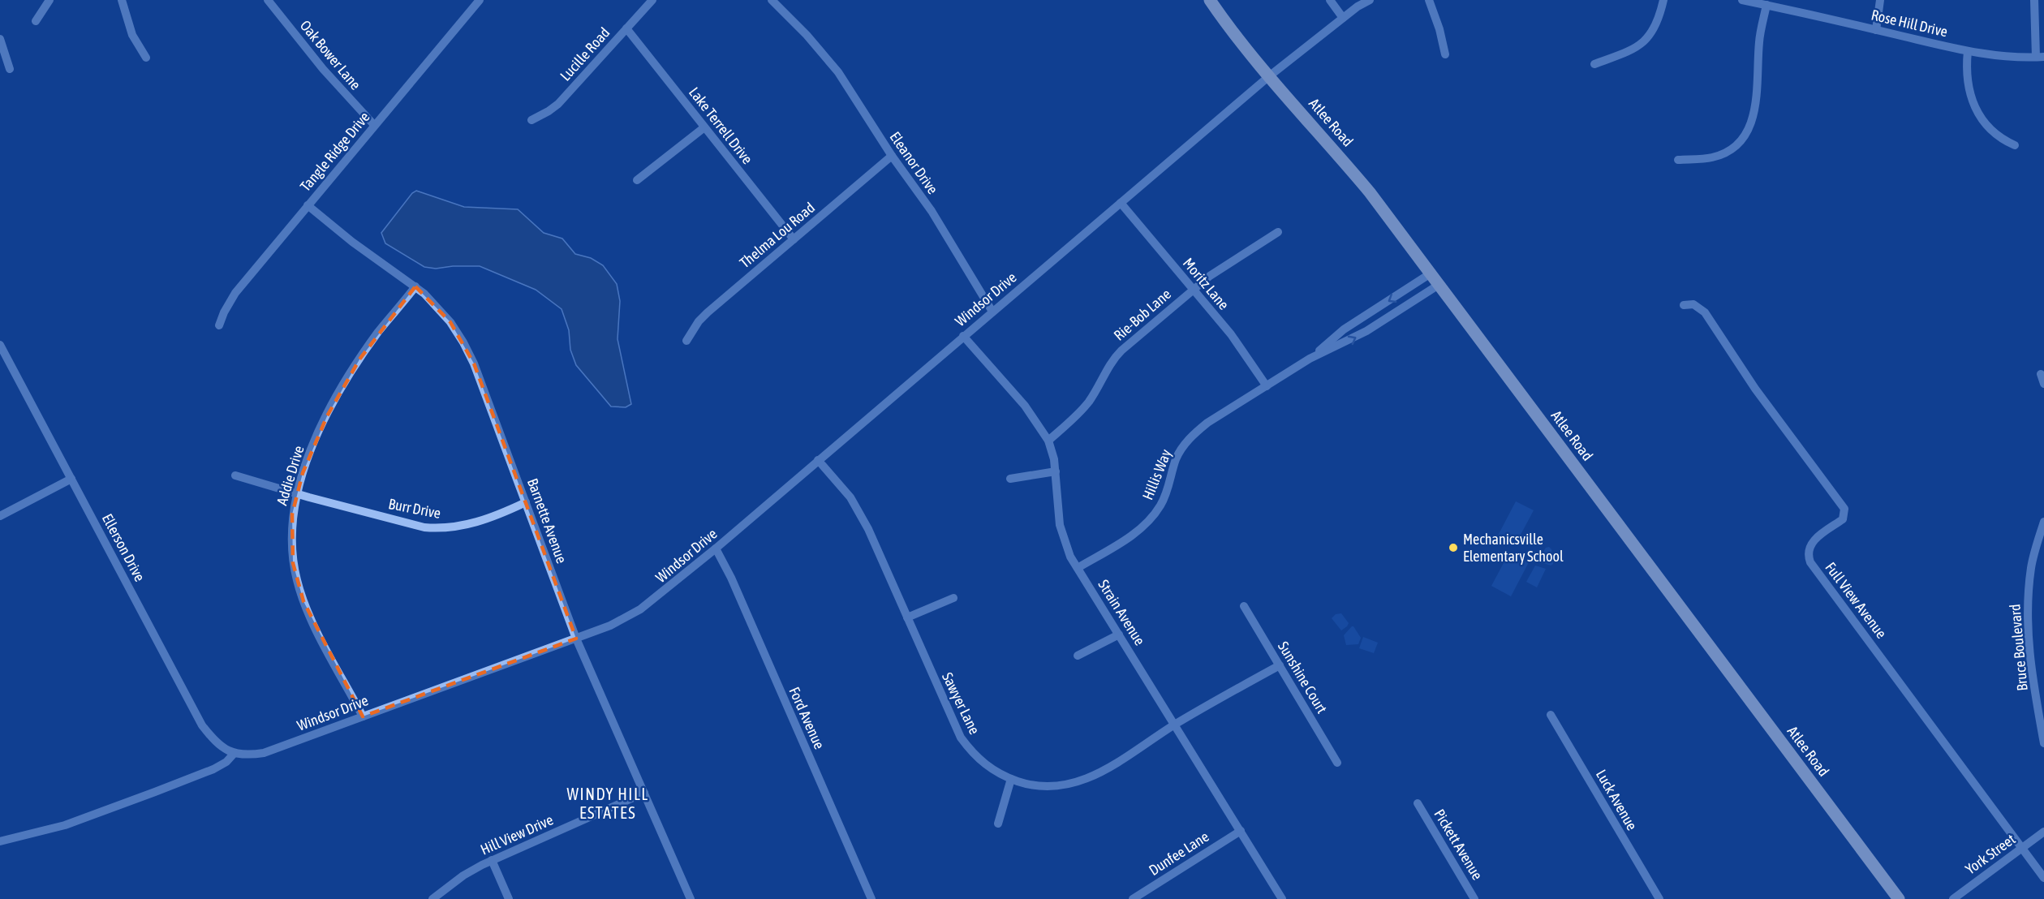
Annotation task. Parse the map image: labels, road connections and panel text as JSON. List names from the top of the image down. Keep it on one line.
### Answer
{"streets":{"main road":["Atlee Road"],"street":["Rose Hill Drive","Lucille Road","Oak Bower Lane","Lake Terrell Drive","Tangle Ridge Drive","Eleanor Drive","Thelma Lou Road","Moritz Lane","Windsor Drive","Rie-Bob Lane","Hillis Way","Addie Drive","Burr Drive","Barnette Avenue","Ellerson Drive","Full View Avenue","Strain Avenue","Bruce Boulevard","Sunshine Court","Sawyer Lane","Ford Avenue","Luck Avenue","Hill View Drive","Pickett Avenue","Dunfee Lane","York Street"]},"crossings":[["Lucille Road","Lake Terrell Drive"],["Oak Bower Lane","Tangle Ridge Drive"],["Atlee Road","Windsor Drive"],["Atlee Road","Hillis Way"],["Lake Terrell Drive","Thelma Lou Road"],["Tangle Ridge Drive","Barnette Avenue"],["Eleanor Drive","Thelma Lou Road"],["Eleanor Drive","Windsor Drive"],["Moritz Lane","Windsor Drive"],["Moritz Lane","Rie-Bob Lane"],["Moritz Lane","Hillis Way"],["Windsor Drive","Addie Drive"],["Windsor Drive","Barnette Avenue"],["Windsor Drive","Ellerson Drive"],["Windsor Drive","Strain Avenue"],["Windsor Drive","Sawyer Lane"],["Windsor Drive","Ford Avenue"],["Rie-Bob Lane","Strain Avenue"],["Hillis Way","Strain Avenue"],["Addie Drive","Burr Drive"],["Addie Drive","Barnette Avenue"],["Burr Drive","Barnette Avenue"],["Barnette Avenue","Hill View Drive"],["Full View Avenue","York Street"],["Strain Avenue","Sawyer Lane"],["Strain Avenue","Dunfee Lane"],["Sunshine Court","Sawyer Lane"]],"districts":["WINDY HILL ESTATES"],"places":["Mechanicsville Elementary School"]}
